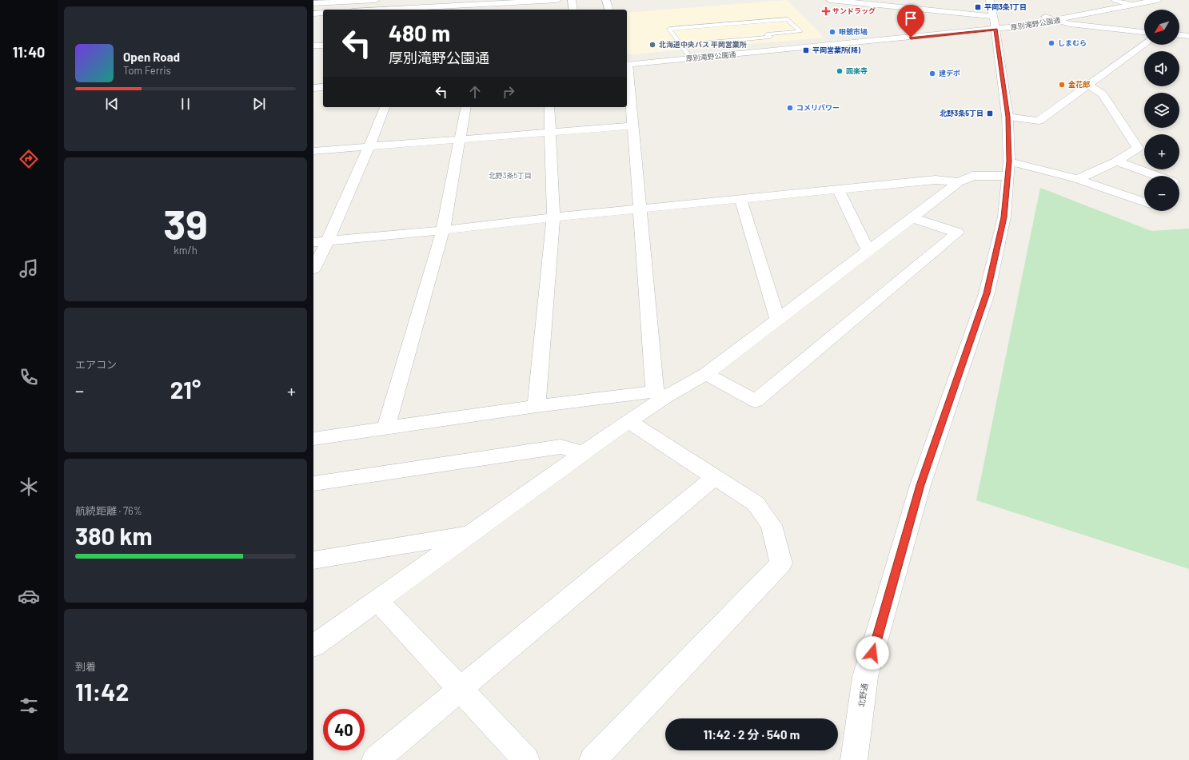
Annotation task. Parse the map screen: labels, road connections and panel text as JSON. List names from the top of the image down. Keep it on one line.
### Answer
{"streets":{"street":["厚別滝野公園通","北野通"]},"crossings":[["厚別滝野公園通","北野通"]],"districts":["北野3条5丁目"],"places":{"transit":["平岡3条1丁目","平岡営業所(降)","北野3条5丁目"],"health":["サンドラッグ"],"other":["眼鏡市場","しまむら","北海道中央バス 平岡営業所","圓楽寺","建デポ","金花郎","コメリパワー"]},"north":"bottom left","page":{"tabs":"11:40","map_buttons":["+","−"],"turn":["480 m","厚別滝野公園通"],"song":["Open Road","Tom Ferris"],"tile":[["39","km/h"],"エアコン",["航続距離 · 76%","380 km"],["到着","11:42"]],"heat":["−","21°","+"],"limit":"40","trip":"11:42 · 2 分 · 540 m"}}
